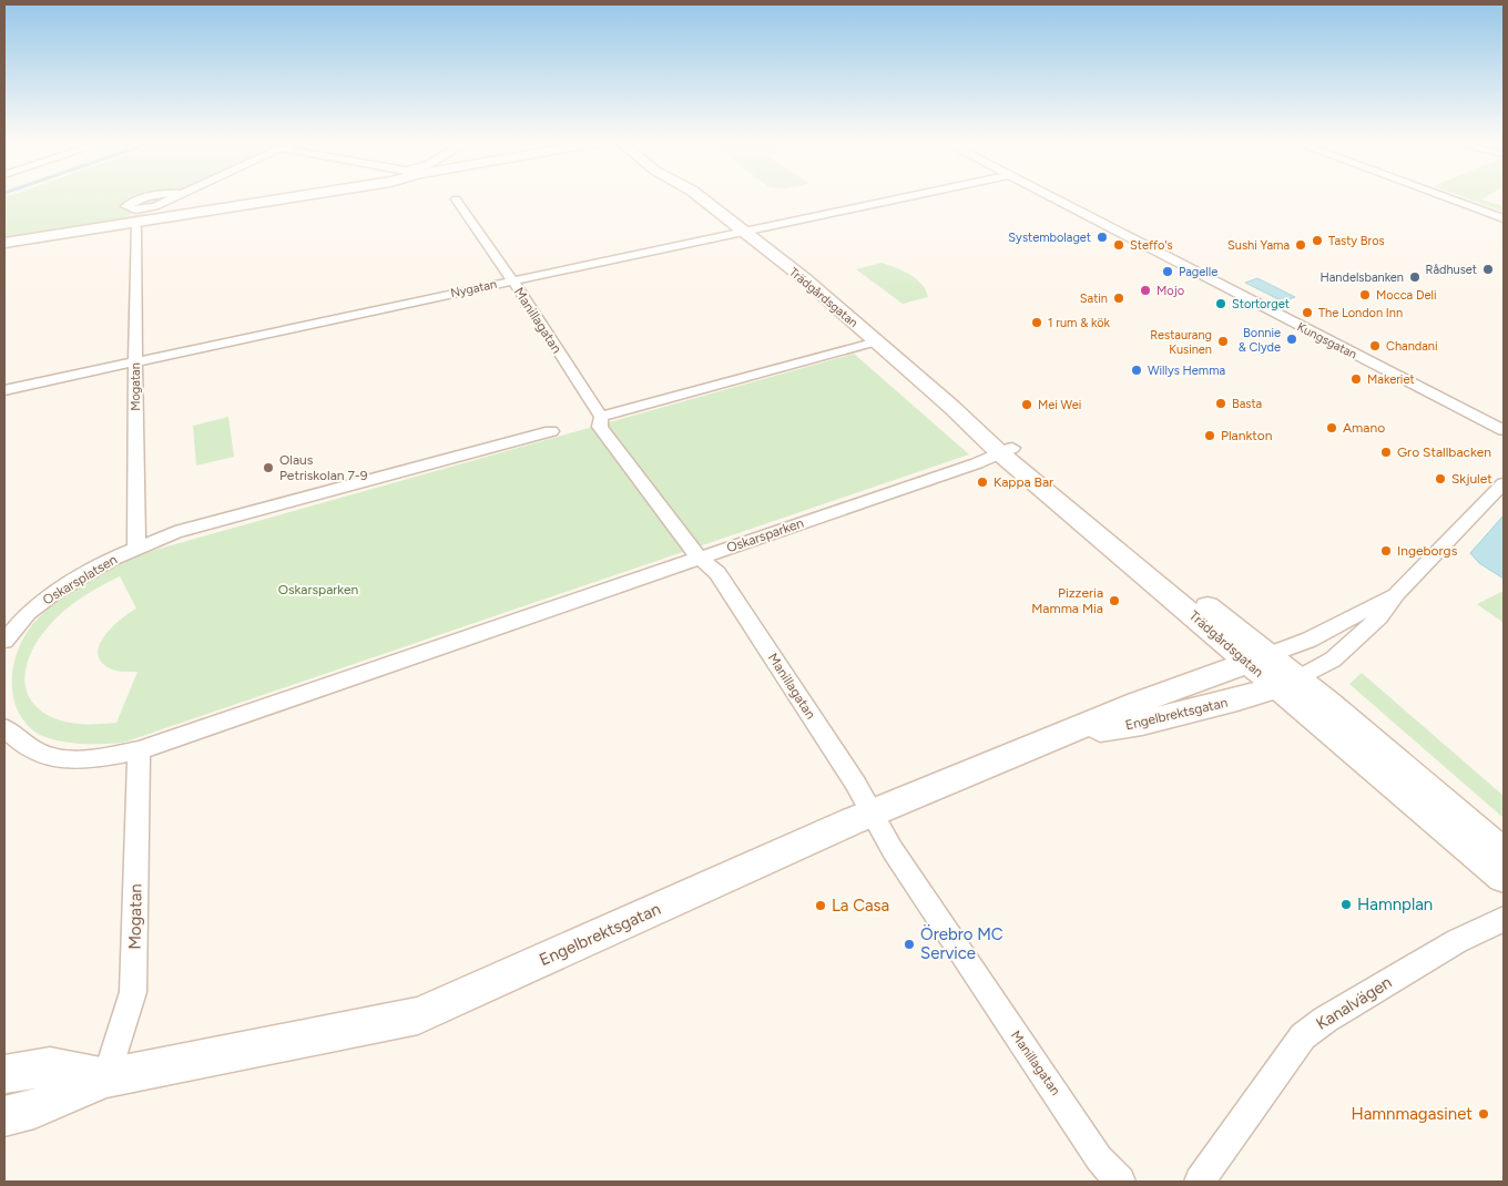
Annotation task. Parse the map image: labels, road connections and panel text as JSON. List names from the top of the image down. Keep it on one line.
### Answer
{"streets":{"main road":["Trädgårdsgatan","Engelbrektsgatan"],"street":["Nygatan","Manillagatan","Kungsgatan","Mogatan","Oskarsparken","Oskarsplatsen","Kanalvägen"]},"crossings":[["Nygatan","Trädgårdsgatan"],["Nygatan","Manillagatan"],["Nygatan","Mogatan"],["Trädgårdsgatan","Oskarsparken"],["Trädgårdsgatan","Engelbrektsgatan"],["Manillagatan","Oskarsparken"],["Manillagatan","Engelbrektsgatan"],["Mogatan","Oskarsparken"],["Mogatan","Oskarsplatsen"],["Mogatan","Engelbrektsgatan"]],"parks":["Oskarsparken"],"places":["Systembolaget","Tasty Bros","Steffo's","Sushi Yama","Rådhuset","Pagelle","Handelsbanken","Mojo","Mocca Deli","Satin","Stortorget","The London Inn","1 rum & kök","Bonnie & Clyde","Restaurang Kusinen","Chandani","Willys Hemma","Makeriet","Basta","Mei Wei","Amano","Plankton","Gro Stallbacken","Olaus Petriskolan 7-9","Skjulet","Kappa Bar","Ingeborgs","Pizzeria Mamma Mia","Hamnplan","La Casa","Örebro MC Service","Hamnmagasinet"]}
